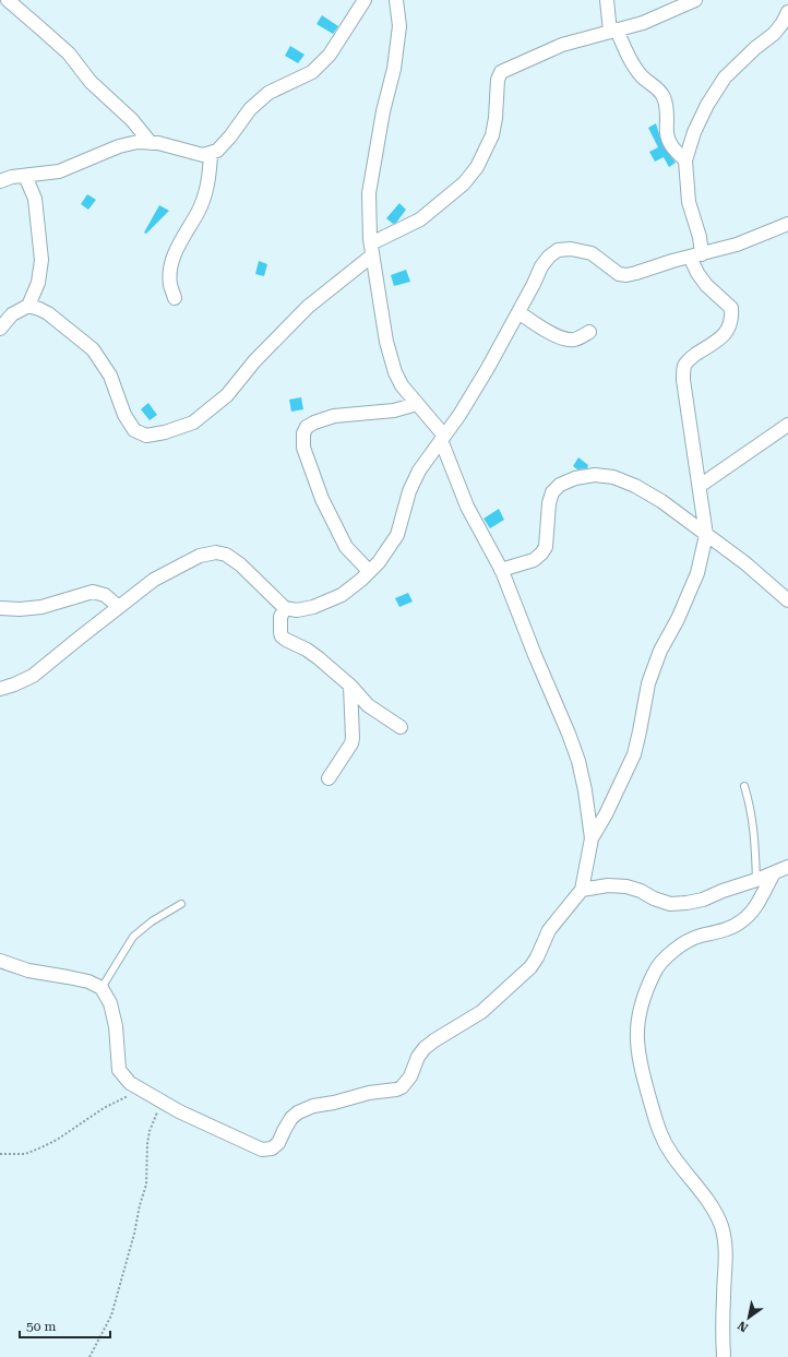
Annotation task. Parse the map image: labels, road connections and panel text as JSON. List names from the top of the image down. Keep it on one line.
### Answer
{"scale_bar":"50 m","north":"bottom left"}
